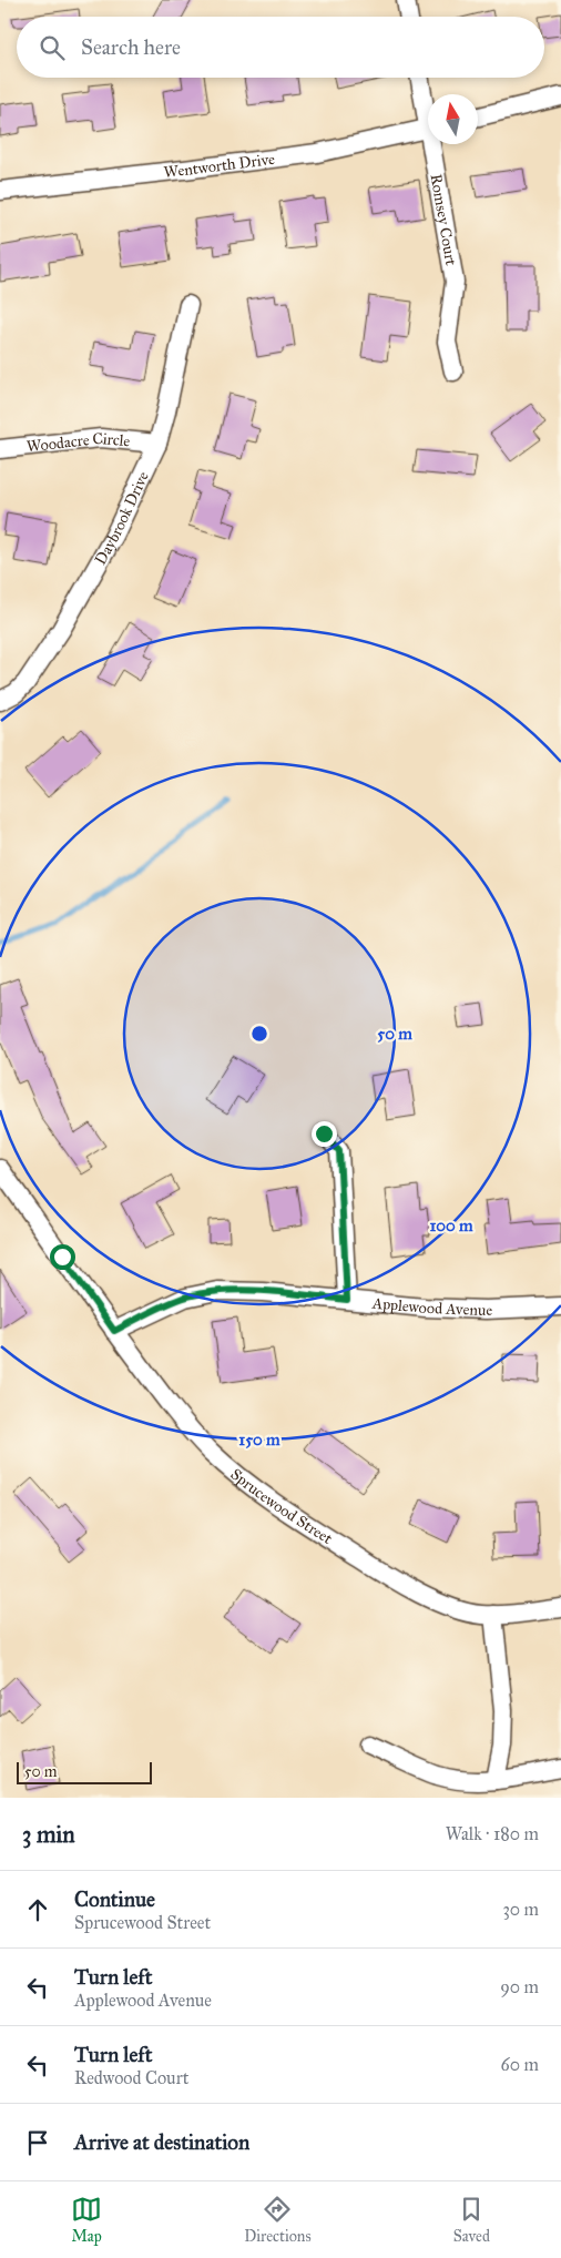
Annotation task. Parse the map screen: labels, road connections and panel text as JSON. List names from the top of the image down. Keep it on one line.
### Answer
{"streets":{"street":["Wentworth Drive","Romsey Court","Woodacre Circle","Daybrook Drive","Applewood Avenue","Sprucewood Street"]},"crossings":[["Woodacre Circle","Daybrook Drive"],["Applewood Avenue","Sprucewood Street"]],"scale_bar":"50 m","north":"top","page":{"search":"Search here","scale":"50 m","heading":["3 min","Walk · 180 m"],"list":[["Continue","Sprucewood Street","30 m"],["Turn left","Applewood Avenue","90 m"],["Turn left","Redwood Court","60 m"],"Arrive at destination"],"nav":["Map","Directions","Saved"]},"rings":["50 m","100 m","150 m"]}
